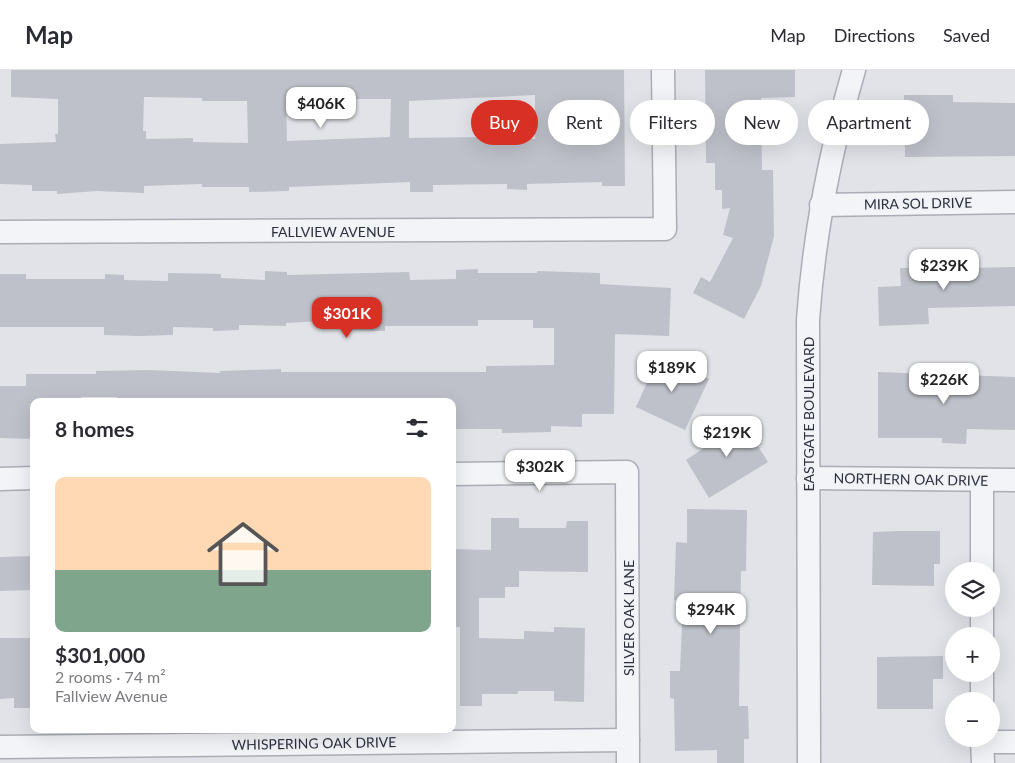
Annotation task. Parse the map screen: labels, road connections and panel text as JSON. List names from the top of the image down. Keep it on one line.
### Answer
{"streets":{"street":["MIRA SOL DRIVE","FALLVIEW AVENUE","EASTGATE BOULEVARD","NORTHERN OAK DRIVE","SILVER OAK LANE","WHISPERING OAK DRIVE"]},"crossings":[["MIRA SOL DRIVE","EASTGATE BOULEVARD"],["EASTGATE BOULEVARD","NORTHERN OAK DRIVE"],["SILVER OAK LANE","WHISPERING OAK DRIVE"]],"page":{"header":"Map","nav":["Map","Directions","Saved"],"price":["$406K","$239K","$301K","$189K","$226K","$219K","$302K","$294K"],"chip":["Buy","Rent","Filters","New","Apartment"],"heading":"8 homes","list":[{"name":"$301,000","note":"2 rooms · 74 m² · Fallview Avenue"}],"map_buttons":["+","−"]}}
